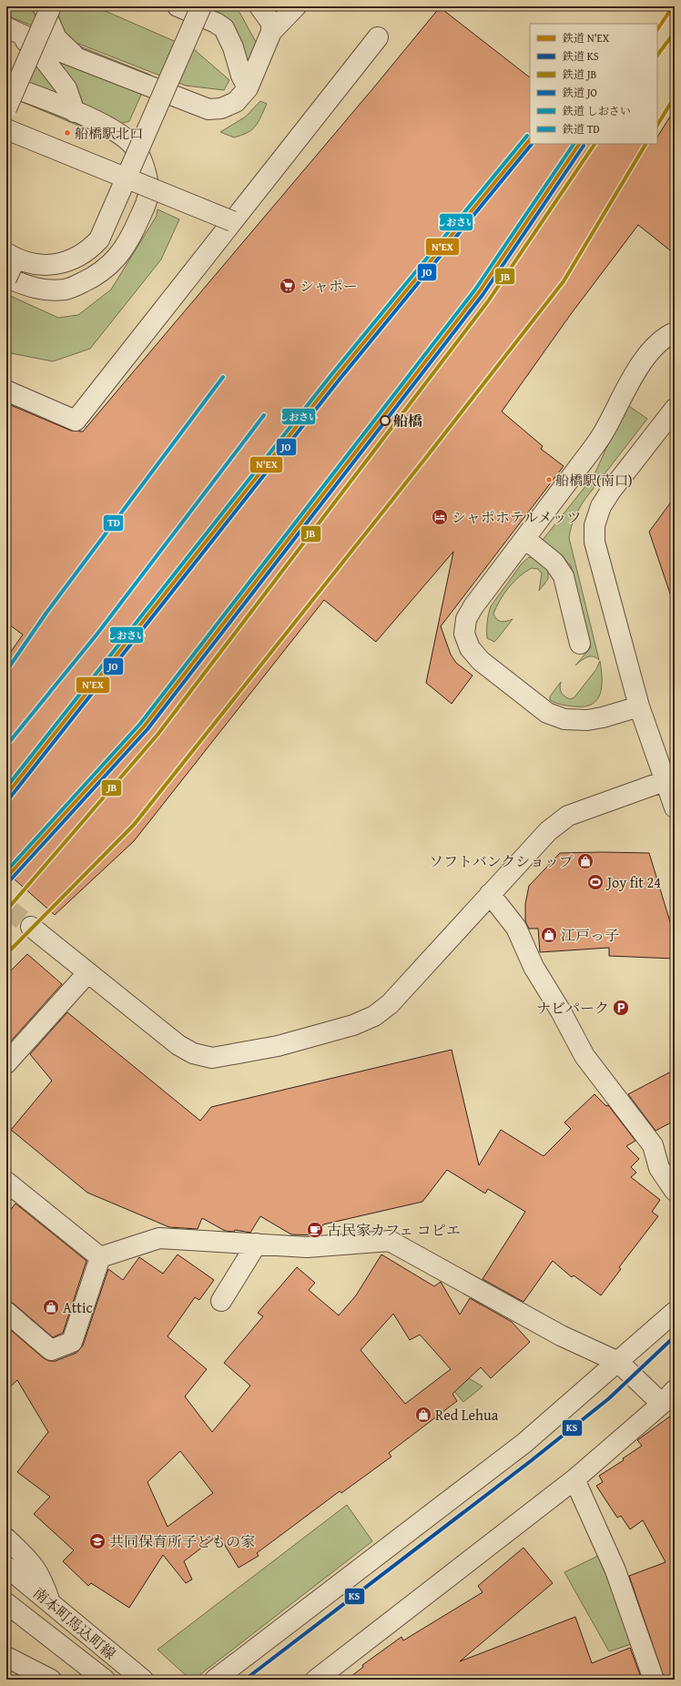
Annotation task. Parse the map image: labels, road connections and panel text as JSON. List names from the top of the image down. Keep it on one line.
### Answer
{"streets":{"street":["南本町馬込町線"]},"places":{"other":["船橋駅北口","船橋","船橋駅(南口)"],"supermarket":["シャポー"],"hotel":["シャポホテルメッツ"],"shop":["ソフトバンクショップ","江戸っ子","Attic","Red Lehua"],"sports":["Joy fit 24"],"parking":["ナビパーク"],"cafe":["古民家カフェ コピエ"],"school or university":["共同保育所子どもの家"]},"lines":["rail line N'EX","rail line JB","rail line しおさい","rail line JO","rail line TD","rail line KS"],"legend":["鉄道 N'EX","鉄道 KS","鉄道 JB","鉄道 JO","鉄道 しおさい","鉄道 TD"]}
